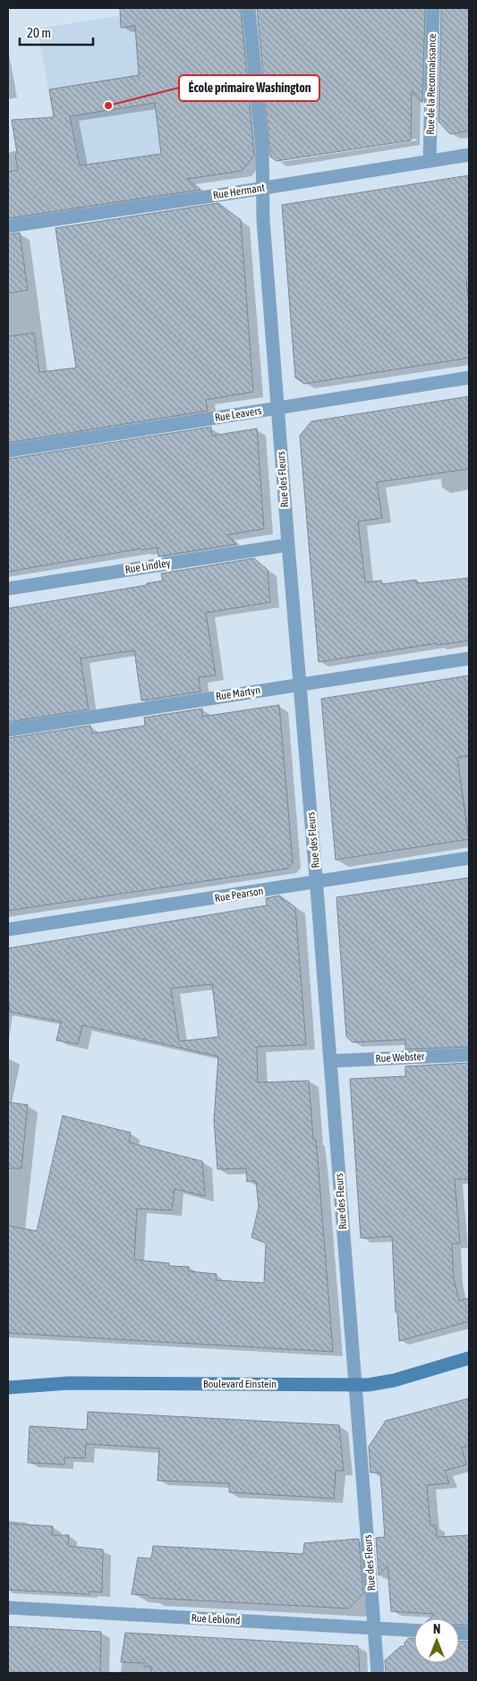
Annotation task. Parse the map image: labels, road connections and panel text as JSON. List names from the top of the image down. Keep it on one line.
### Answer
{"streets":{"street":["Rue de la Reconnaissance","Rue Hermant","Rue Leavers","Rue des Fleurs","Rue Lindley","Rue Martyn","Rue Pearson","Rue Webster","Boulevard Einstein","Rue Leblond"]},"crossings":[["Rue de la Reconnaissance","Rue Hermant"],["Rue Hermant","Rue des Fleurs"],["Rue Leavers","Rue des Fleurs"],["Rue des Fleurs","Rue Lindley"],["Rue des Fleurs","Rue Martyn"],["Rue des Fleurs","Rue Pearson"],["Rue des Fleurs","Rue Webster"],["Rue des Fleurs","Boulevard Einstein"],["Rue des Fleurs","Rue Leblond"]],"places":["École primaire Washington"],"scale_bar":"20 m","north":"top"}
